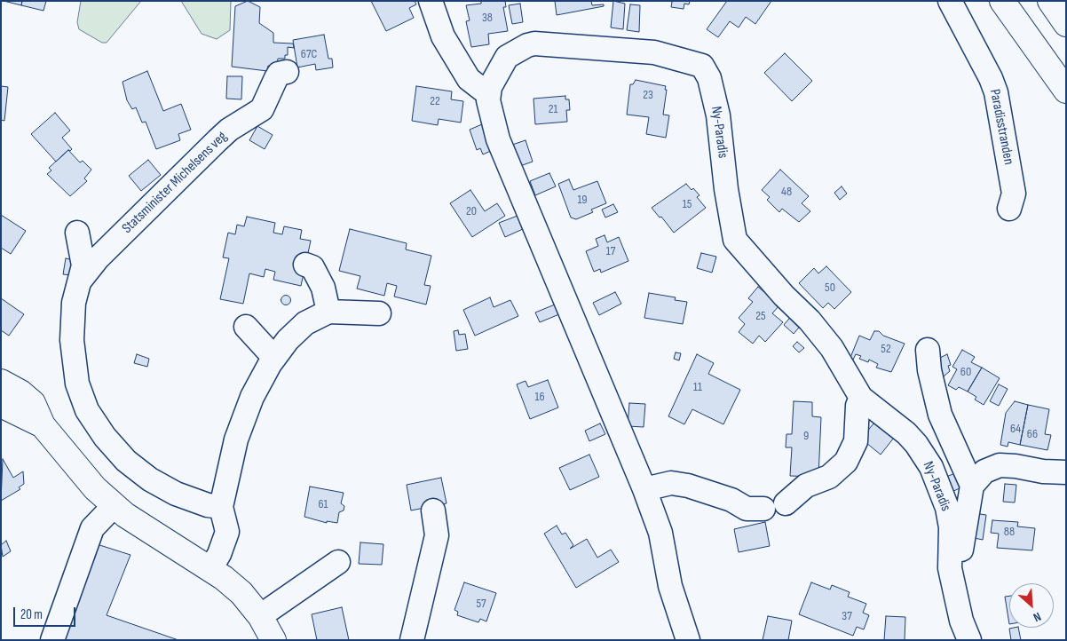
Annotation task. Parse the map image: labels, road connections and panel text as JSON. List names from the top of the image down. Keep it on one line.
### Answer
{"streets":{"street":["Paradisstranden","Ny-Paradis","Statsminister Michelsens veg"]},"house_numbers":["38","67C","23","22","21","48","19","15","20","17","50","25","52","60","11","16","64","66","9","61","88","57","37"],"scale_bar":"20 m","north":"bottom right"}
